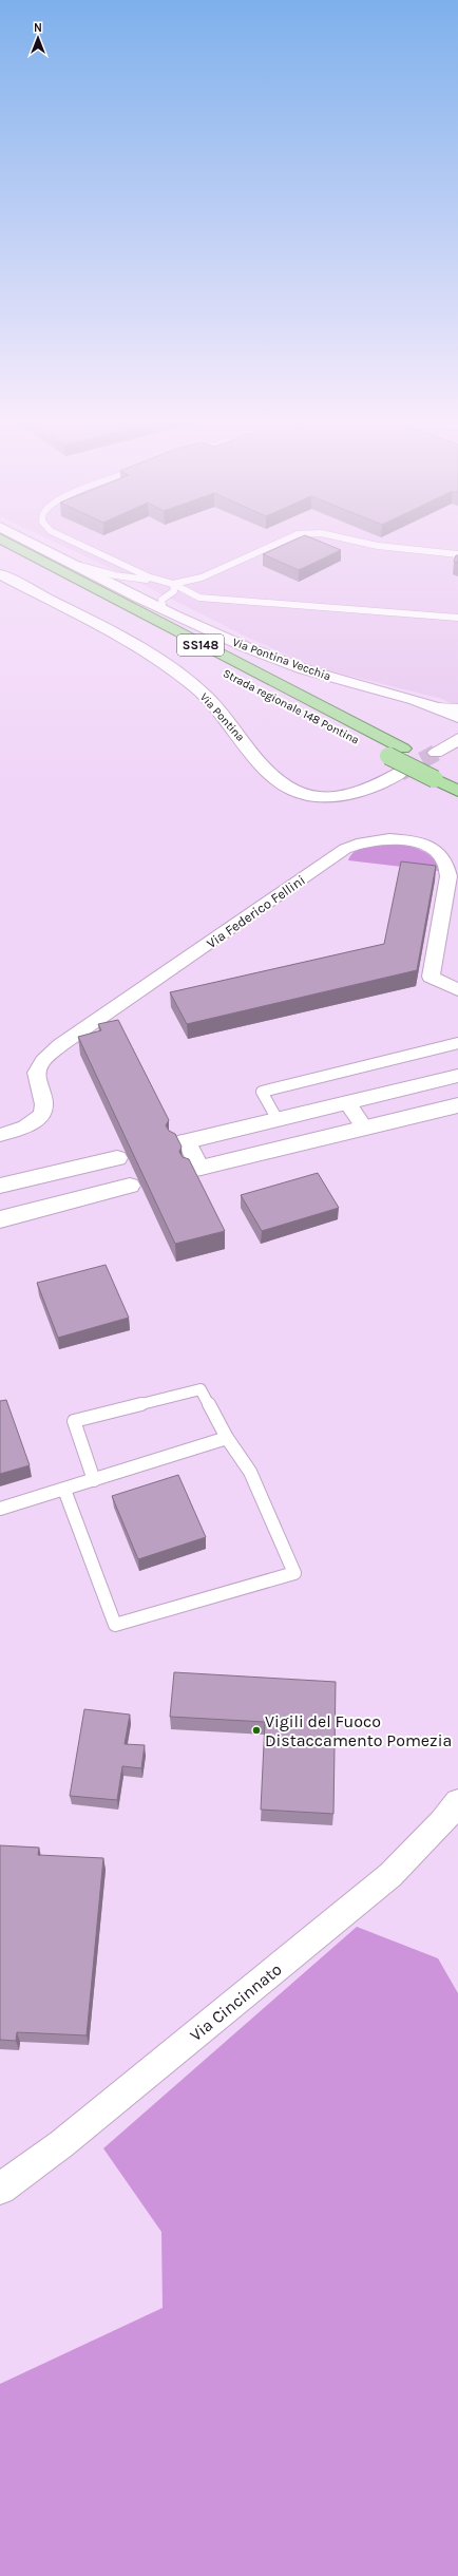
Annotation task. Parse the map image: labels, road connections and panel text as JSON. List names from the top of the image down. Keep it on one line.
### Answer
{"streets":{"highway":["SS148","Strada regionale 148 Pontina"],"street":["Via Pontina Vecchia","Via Pontina","Via Federico Fellini","Via Cincinnato"]},"crossings":[["SS148","Strada regionale 148 Pontina"]],"places":["Vigili del Fuoco Distaccamento Pomezia"],"north":"top"}
